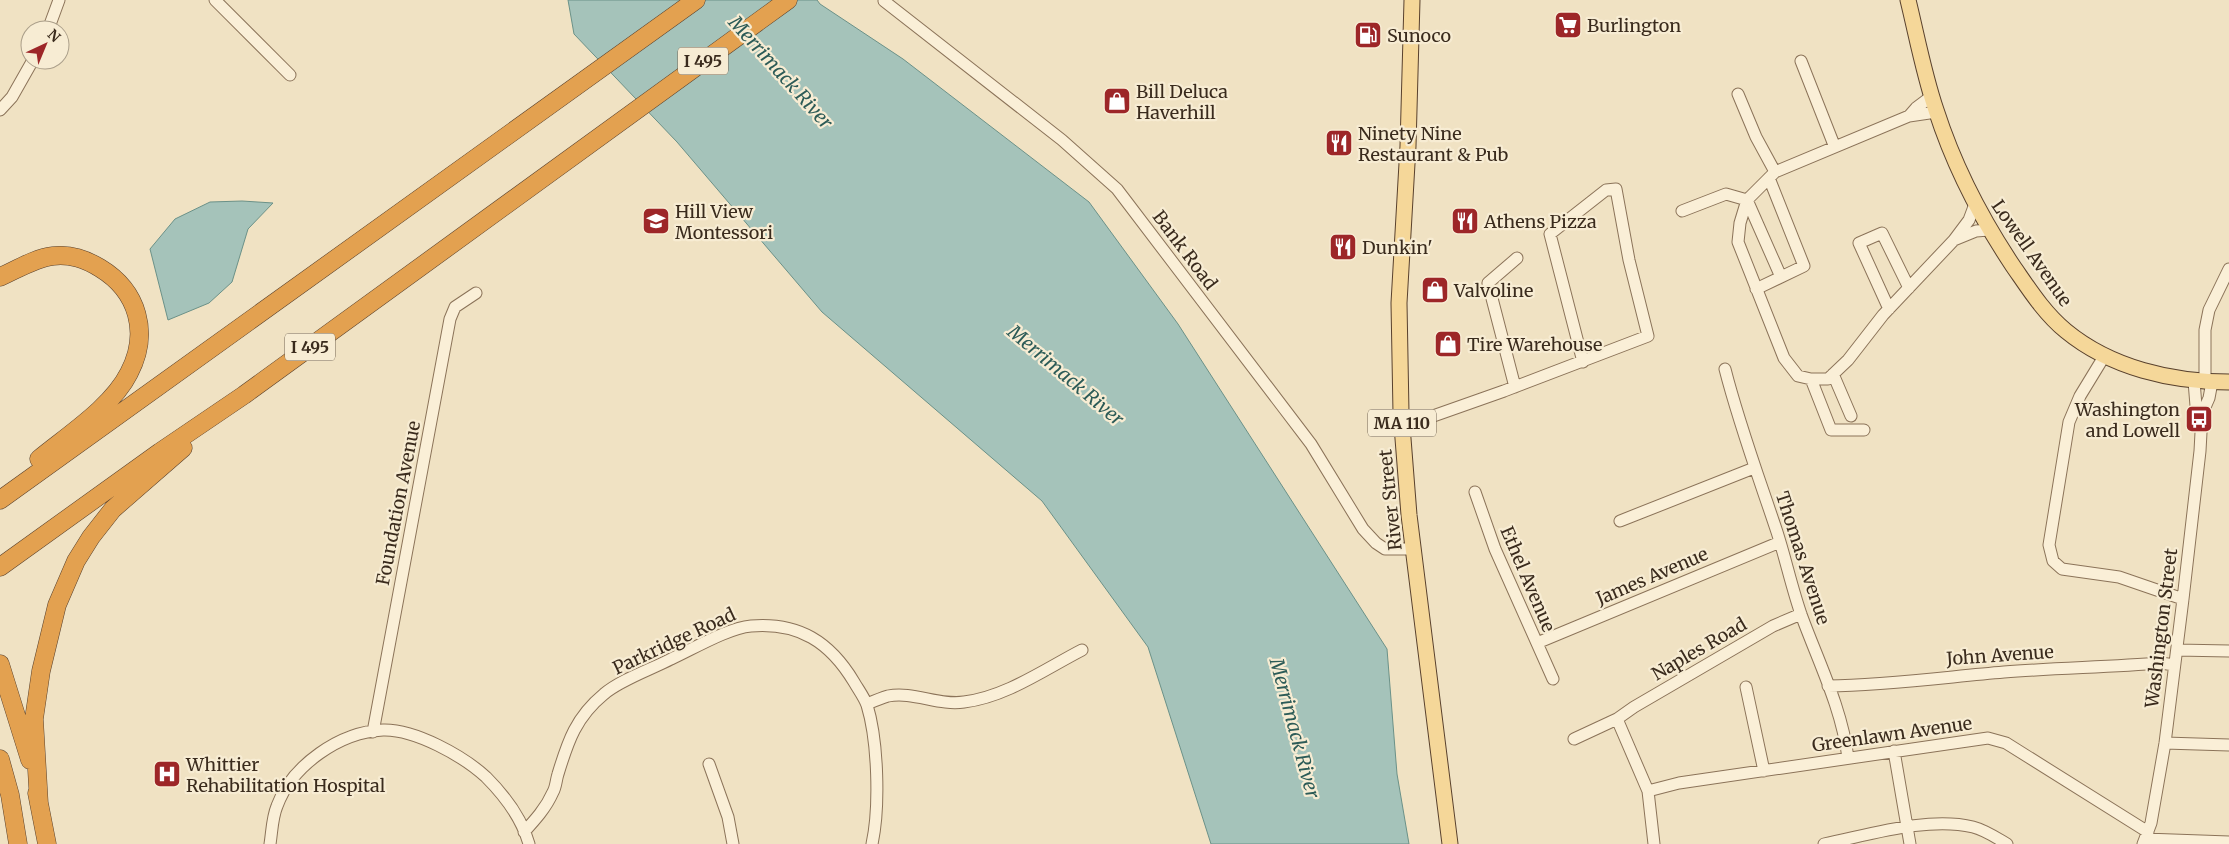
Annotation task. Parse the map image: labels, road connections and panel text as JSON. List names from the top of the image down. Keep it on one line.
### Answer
{"streets":{"highway":["I 495"],"main road":["Lowell Avenue","MA 110","River Street"],"street":["Bank Road","Foundation Avenue","Thomas Avenue","James Avenue","Ethel Avenue","Washington Street","Parkridge Road","Naples Road","John Avenue","Greenlawn Avenue"]},"crossings":[["Bank Road","River Street"],["Lowell Avenue","Washington Street"],["Thomas Avenue","James Avenue"],["Thomas Avenue","Naples Road"],["Thomas Avenue","John Avenue"],["Thomas Avenue","Greenlawn Avenue"],["James Avenue","Ethel Avenue"],["Washington Street","John Avenue"],["Washington Street","Greenlawn Avenue"]],"water":["Merrimack River"],"places":{"supermarket":["Burlington"],"fuel station":["Sunoco"],"shop":["Bill Deluca Haverhill","Valvoline","Tire Warehouse"],"restaurant":["Ninety Nine Restaurant & Pub","Athens Pizza","Dunkin'"],"school or university":["Hill View Montessori"],"bus stop":["Washington and Lowell"],"hospital":["Whittier Rehabilitation Hospital"]},"north":"top right"}
